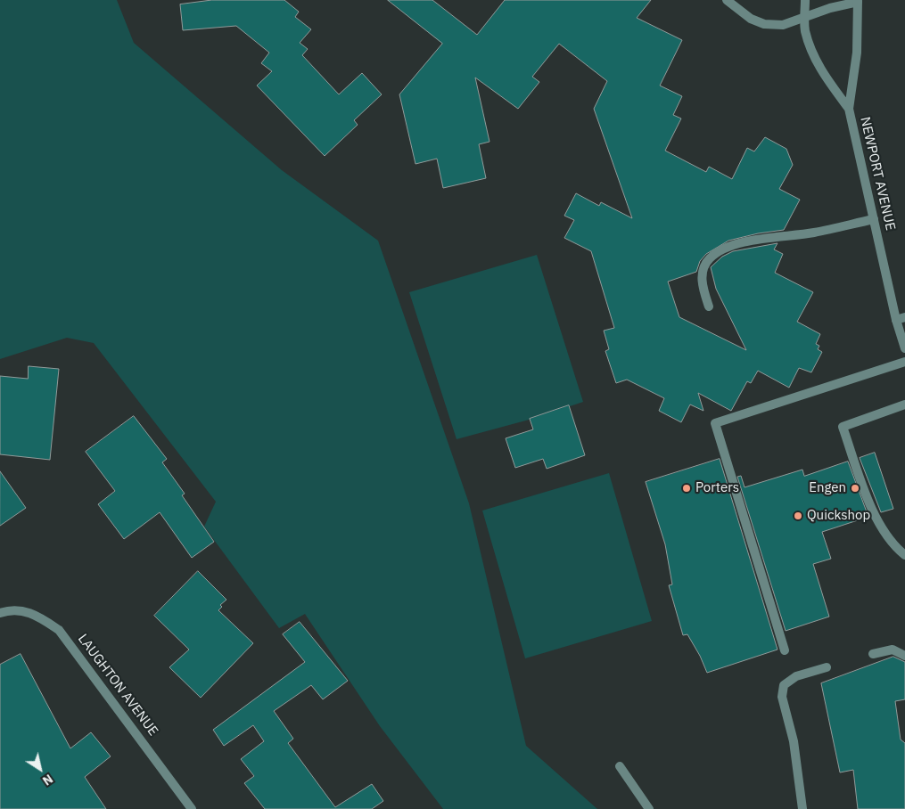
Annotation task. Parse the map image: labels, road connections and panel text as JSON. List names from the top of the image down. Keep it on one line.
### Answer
{"streets":{"street":["NEWPORT AVENUE","LAUGHTON AVENUE"]},"places":["Porters","Engen","Quickshop"],"north":"bottom right"}
